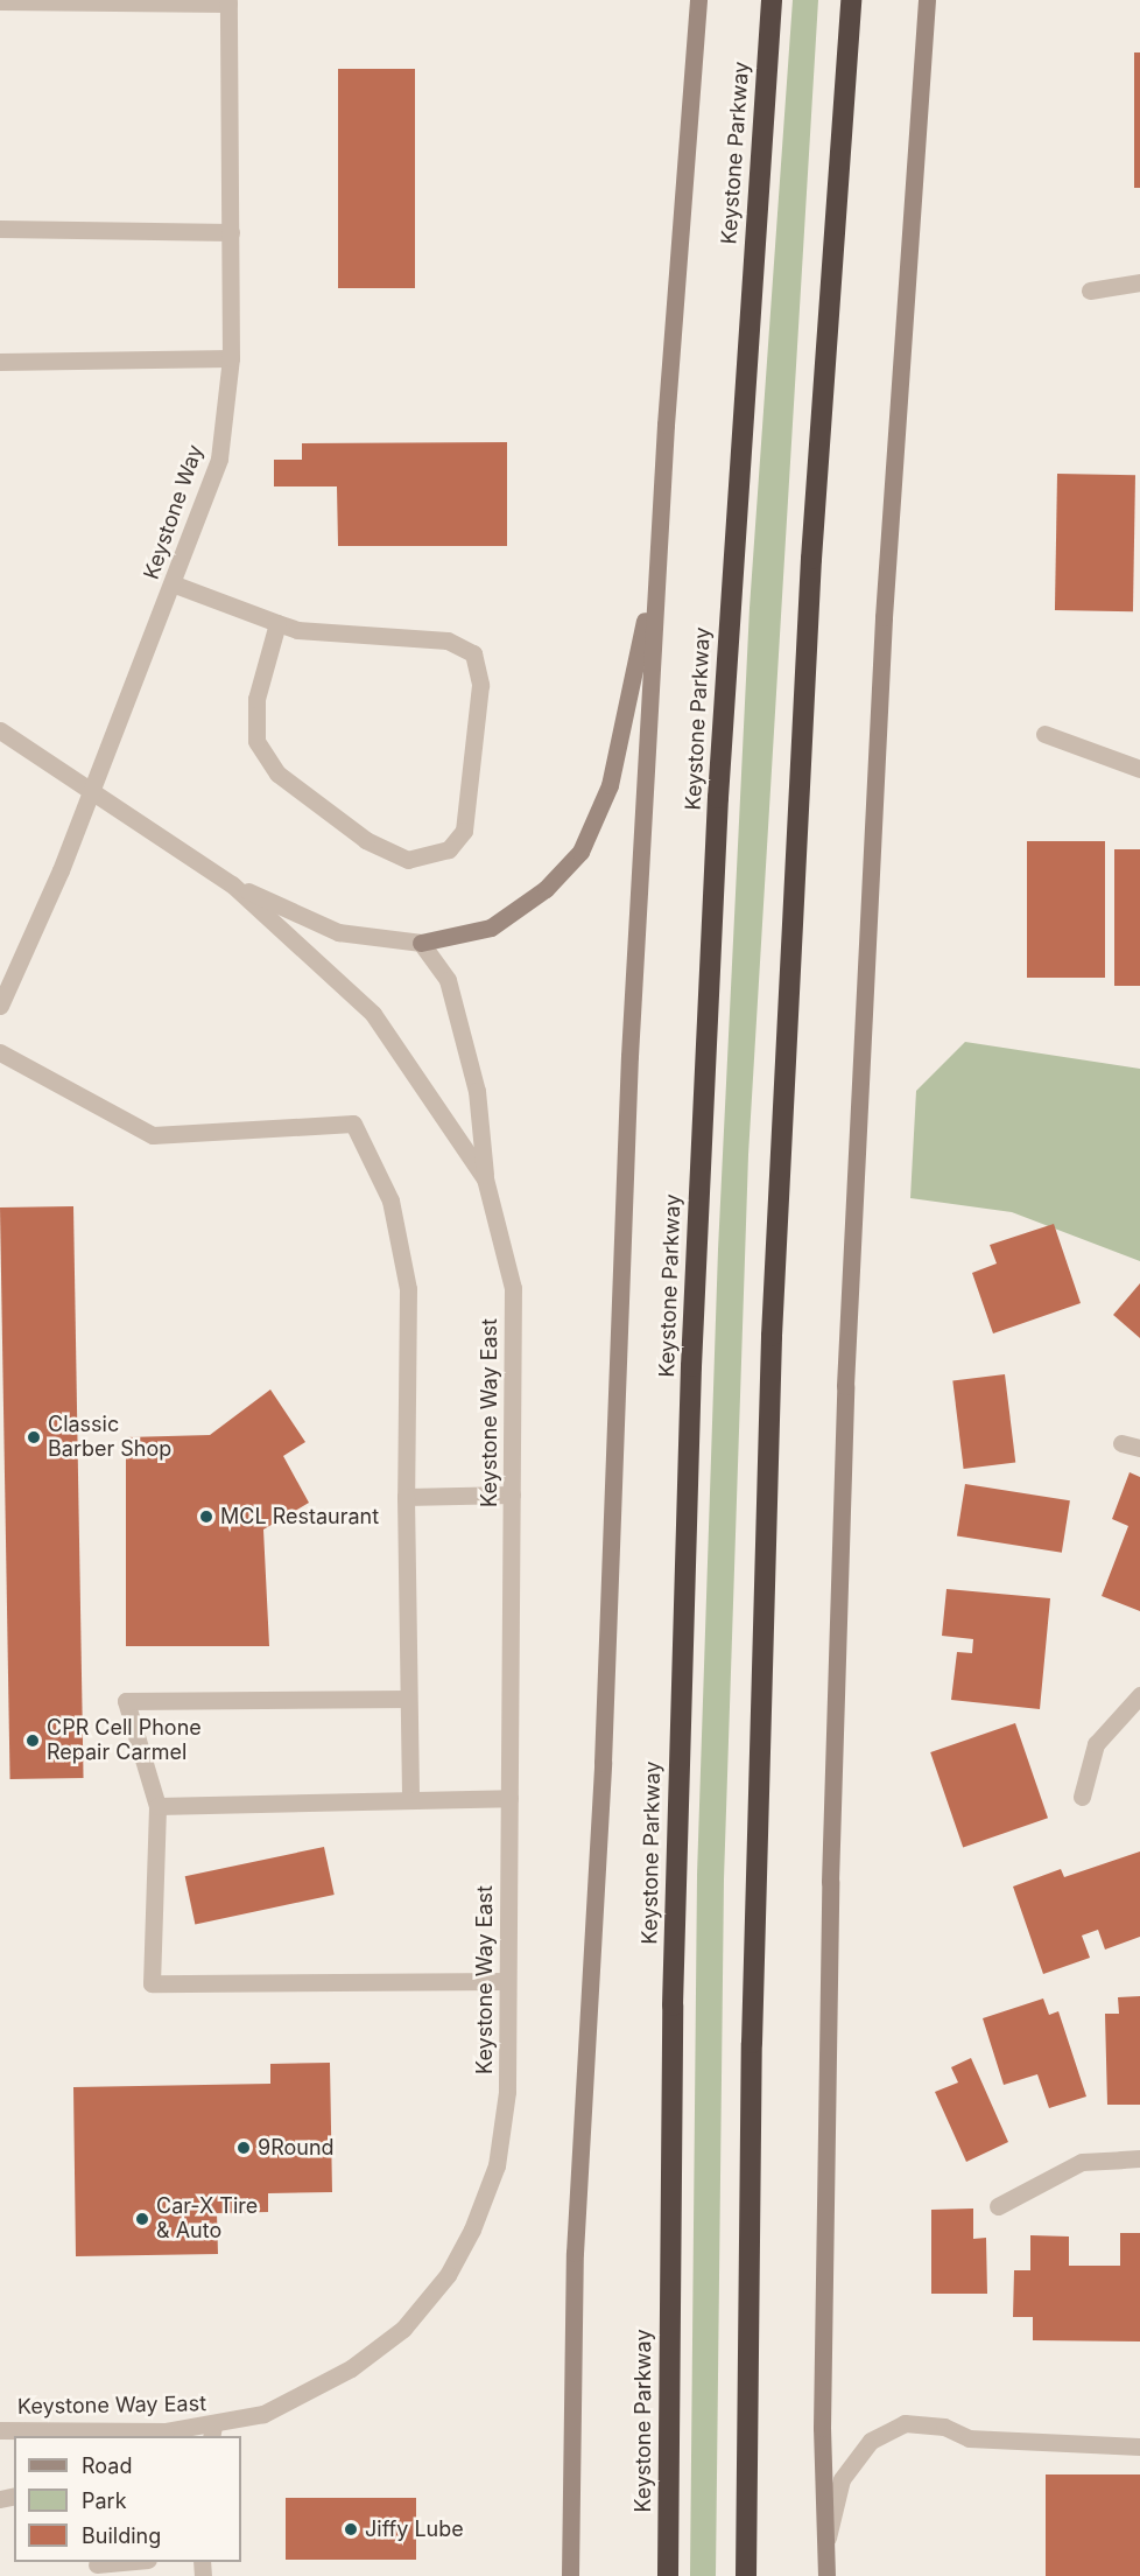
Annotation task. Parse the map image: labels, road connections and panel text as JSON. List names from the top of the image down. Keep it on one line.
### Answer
{"streets":{"highway":["Keystone Parkway"],"street":["Keystone Way","Keystone Way East"]},"crossings":[["Keystone Way","Keystone Way East"]],"places":["Classic Barber Shop","MCL Restaurant","CPR Cell Phone Repair Carmel","9Round","Car-X Tire & Auto","Jiffy Lube"],"legend":["Road","Park","Building"]}
